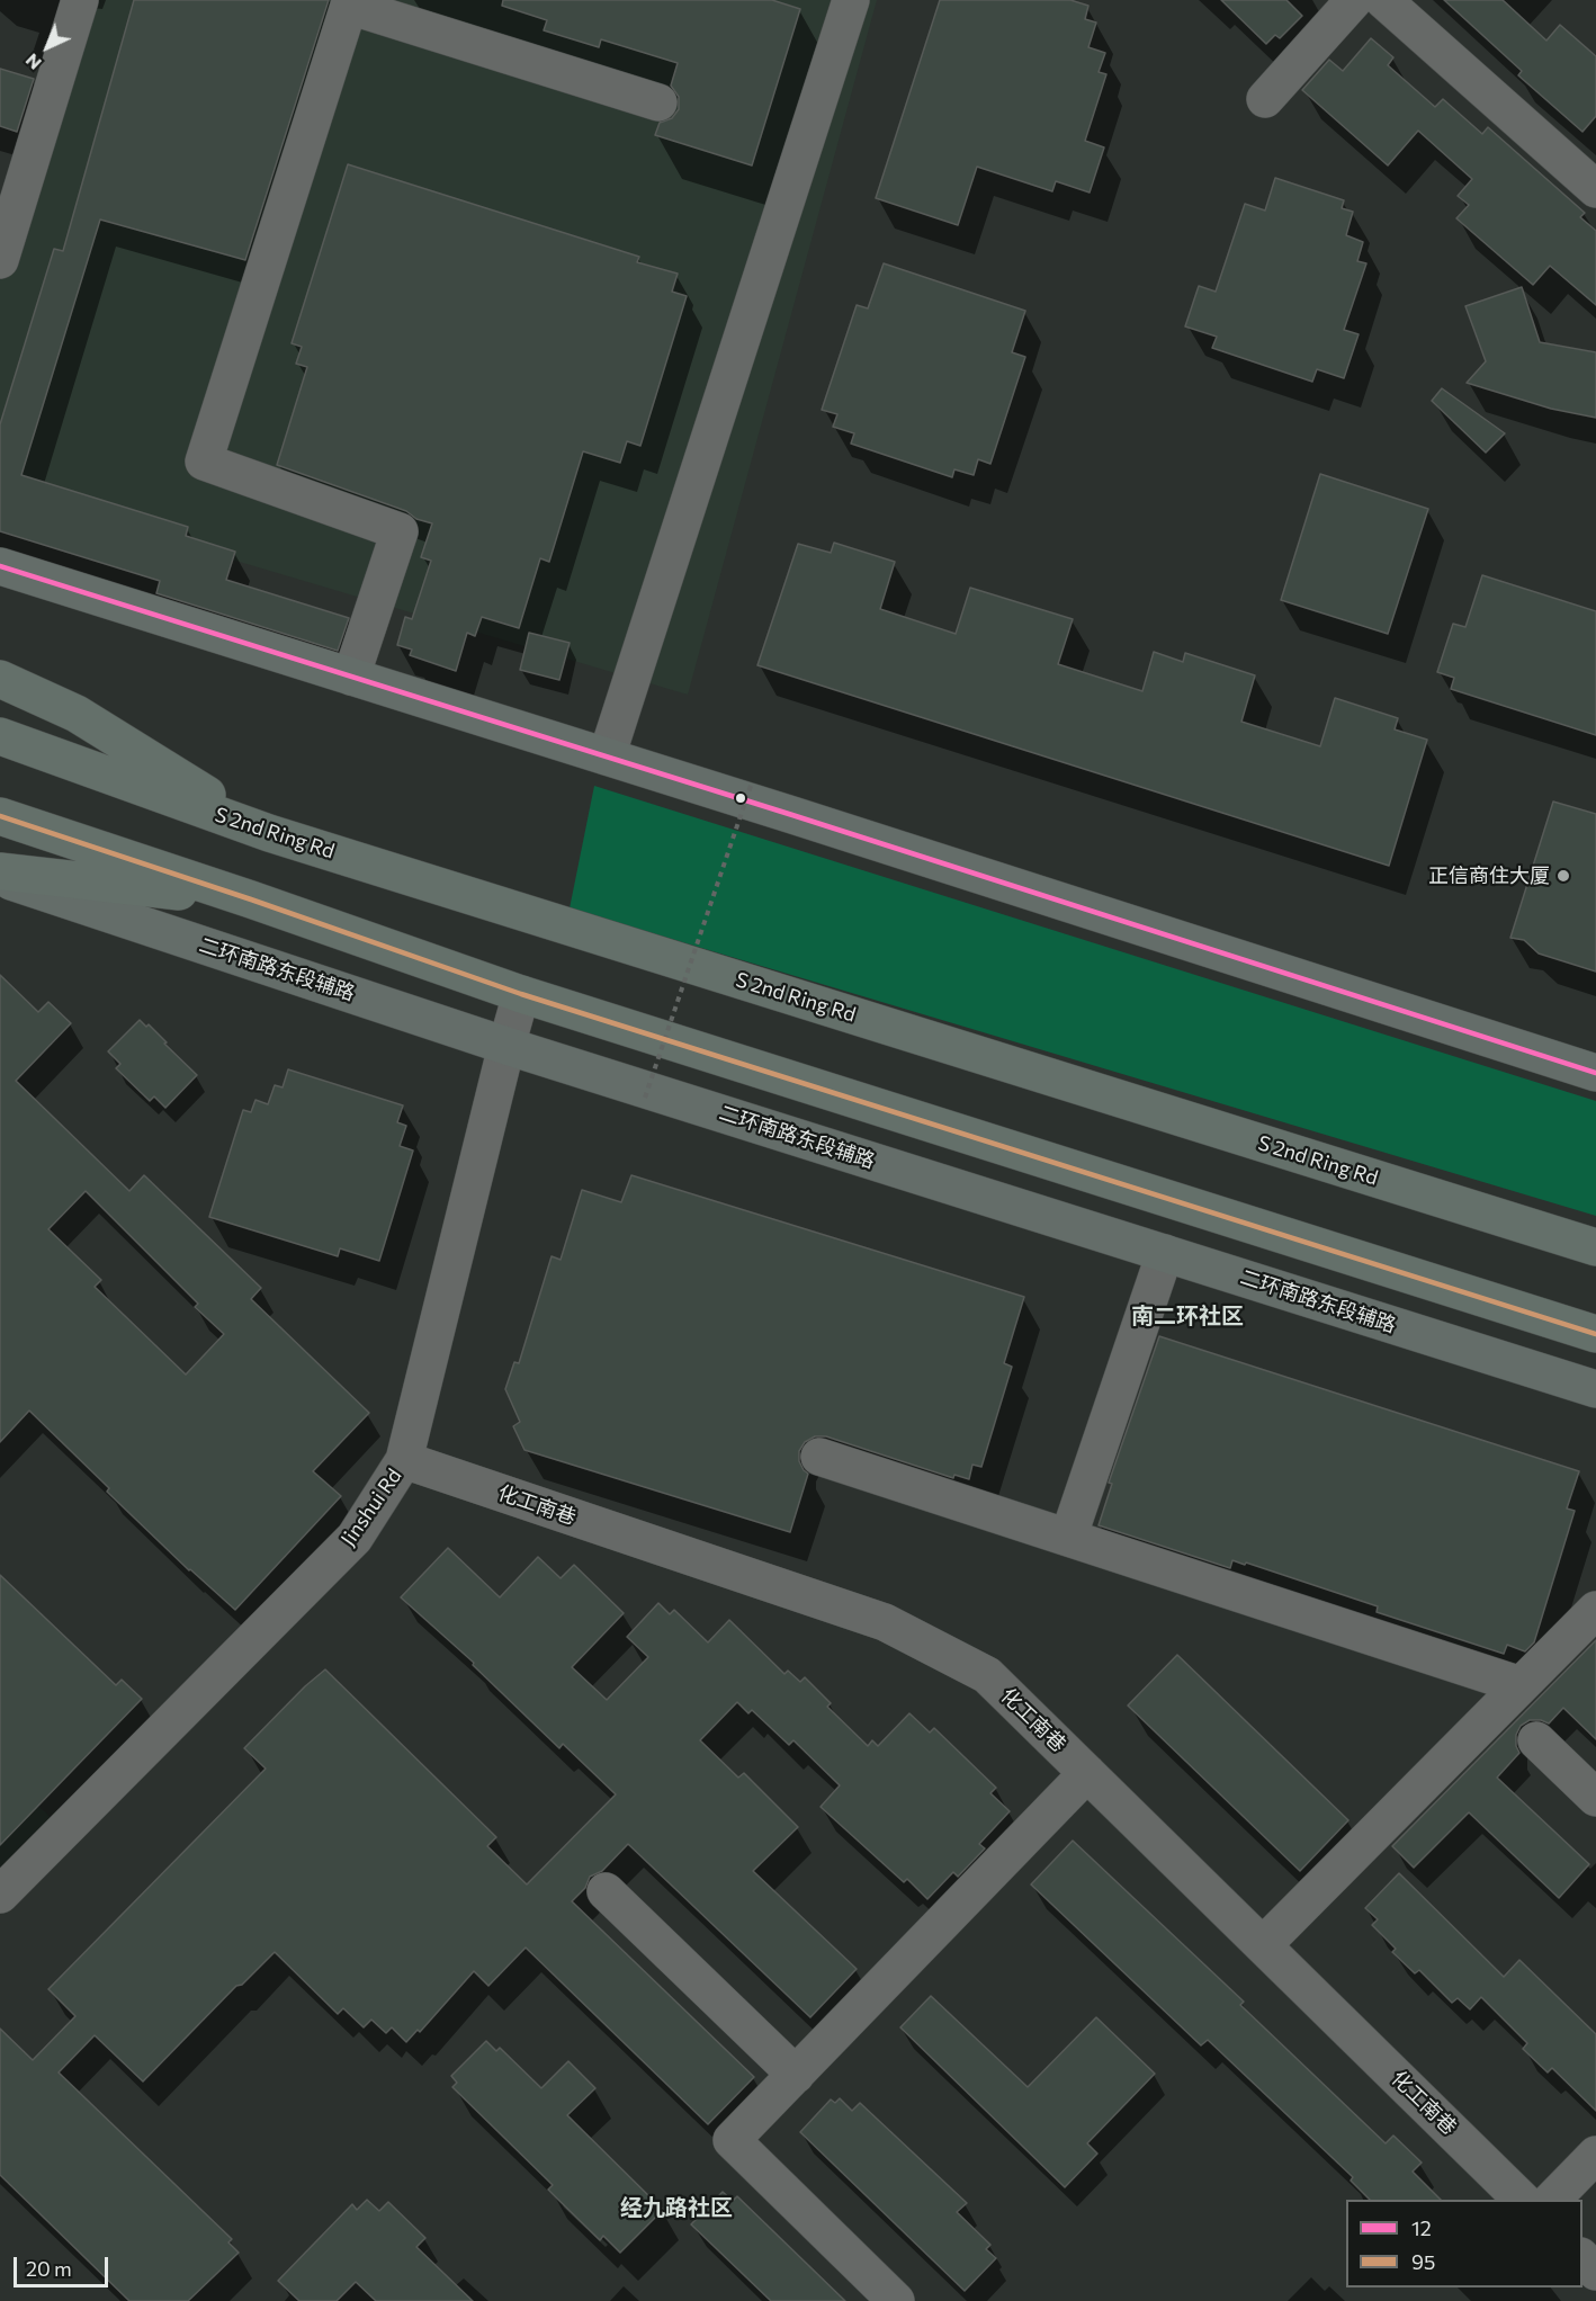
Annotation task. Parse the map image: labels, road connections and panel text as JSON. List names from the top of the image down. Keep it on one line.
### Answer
{"streets":{"highway":["S 2nd Ring Rd"],"main road":["二环南路东段辅路"],"street":["化工南巷","Jinshui Rd"]},"crossings":[["二环南路东段辅路","Jinshui Rd"],["化工南巷","Jinshui Rd"]],"districts":["南二环社区","经九路社区"],"places":["正信商住大厦"],"lines":["transit line 12","transit line 95"],"legend":["12","95"],"scale_bar":"20 m","north":"bottom left"}
